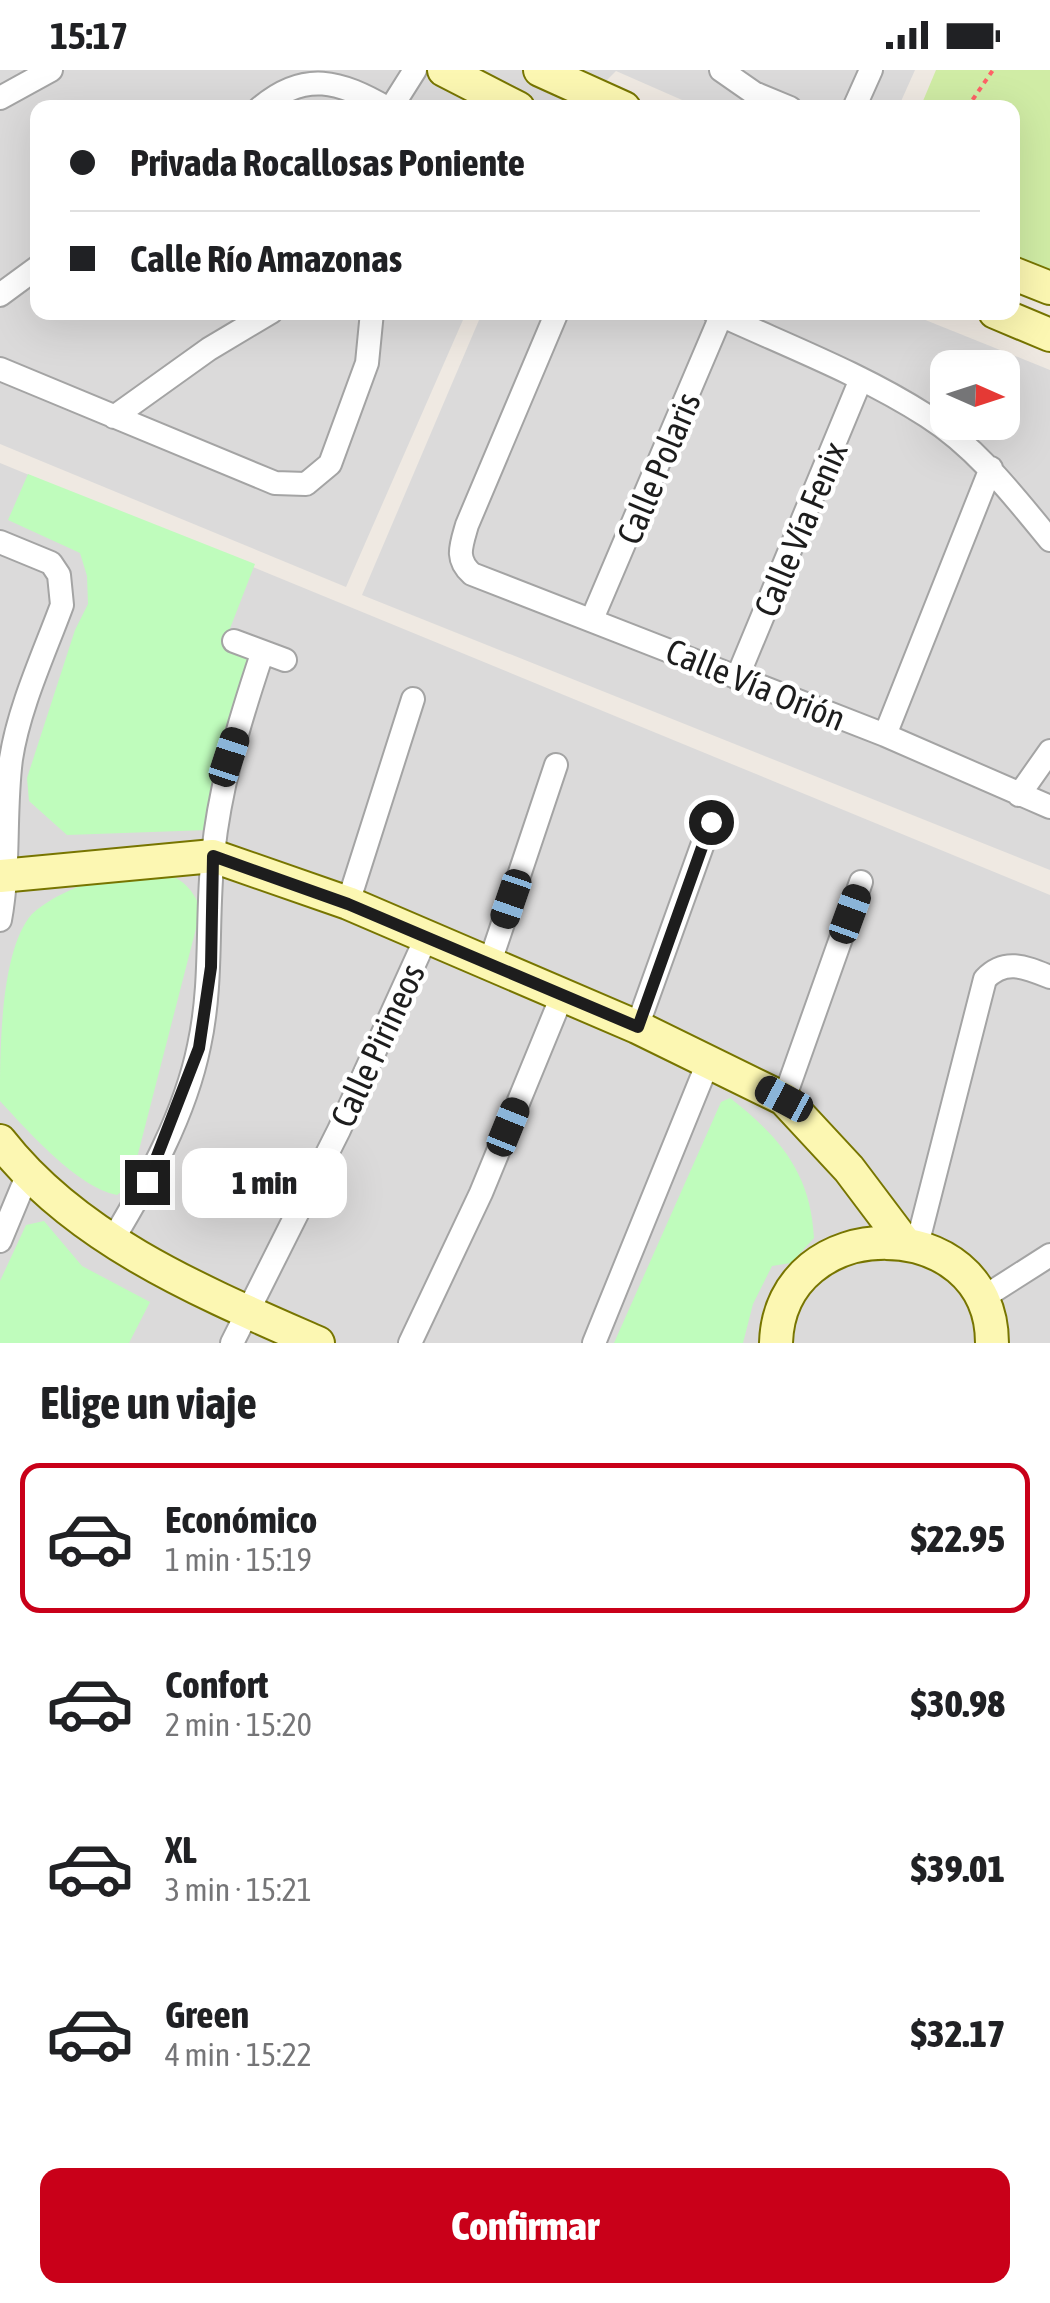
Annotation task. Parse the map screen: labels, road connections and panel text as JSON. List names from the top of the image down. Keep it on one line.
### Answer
{"streets":{"street":["Calle Polaris","Calle Vía Fenix","Calle Vía Orión","Calle Pirineos"]},"crossings":[["Calle Polaris","Calle Vía Orión"],["Calle Vía Fenix","Calle Vía Orión"]],"north":"right","page":{"status":"15:17","banner":["Privada Rocallosas Poniente","Calle Río Amazonas"],"bubble":"1 min","heading":"Elige un viaje","list":[{"name":"Económico","note":"1 min · 15:19","value":"$22.95"},{"name":"Confort","note":"2 min · 15:20","value":"$30.98"},{"name":"XL","note":"3 min · 15:21","value":"$39.01"},{"name":"Green","note":"4 min · 15:22","value":"$32.17"}],"buttons":"Confirmar"}}
